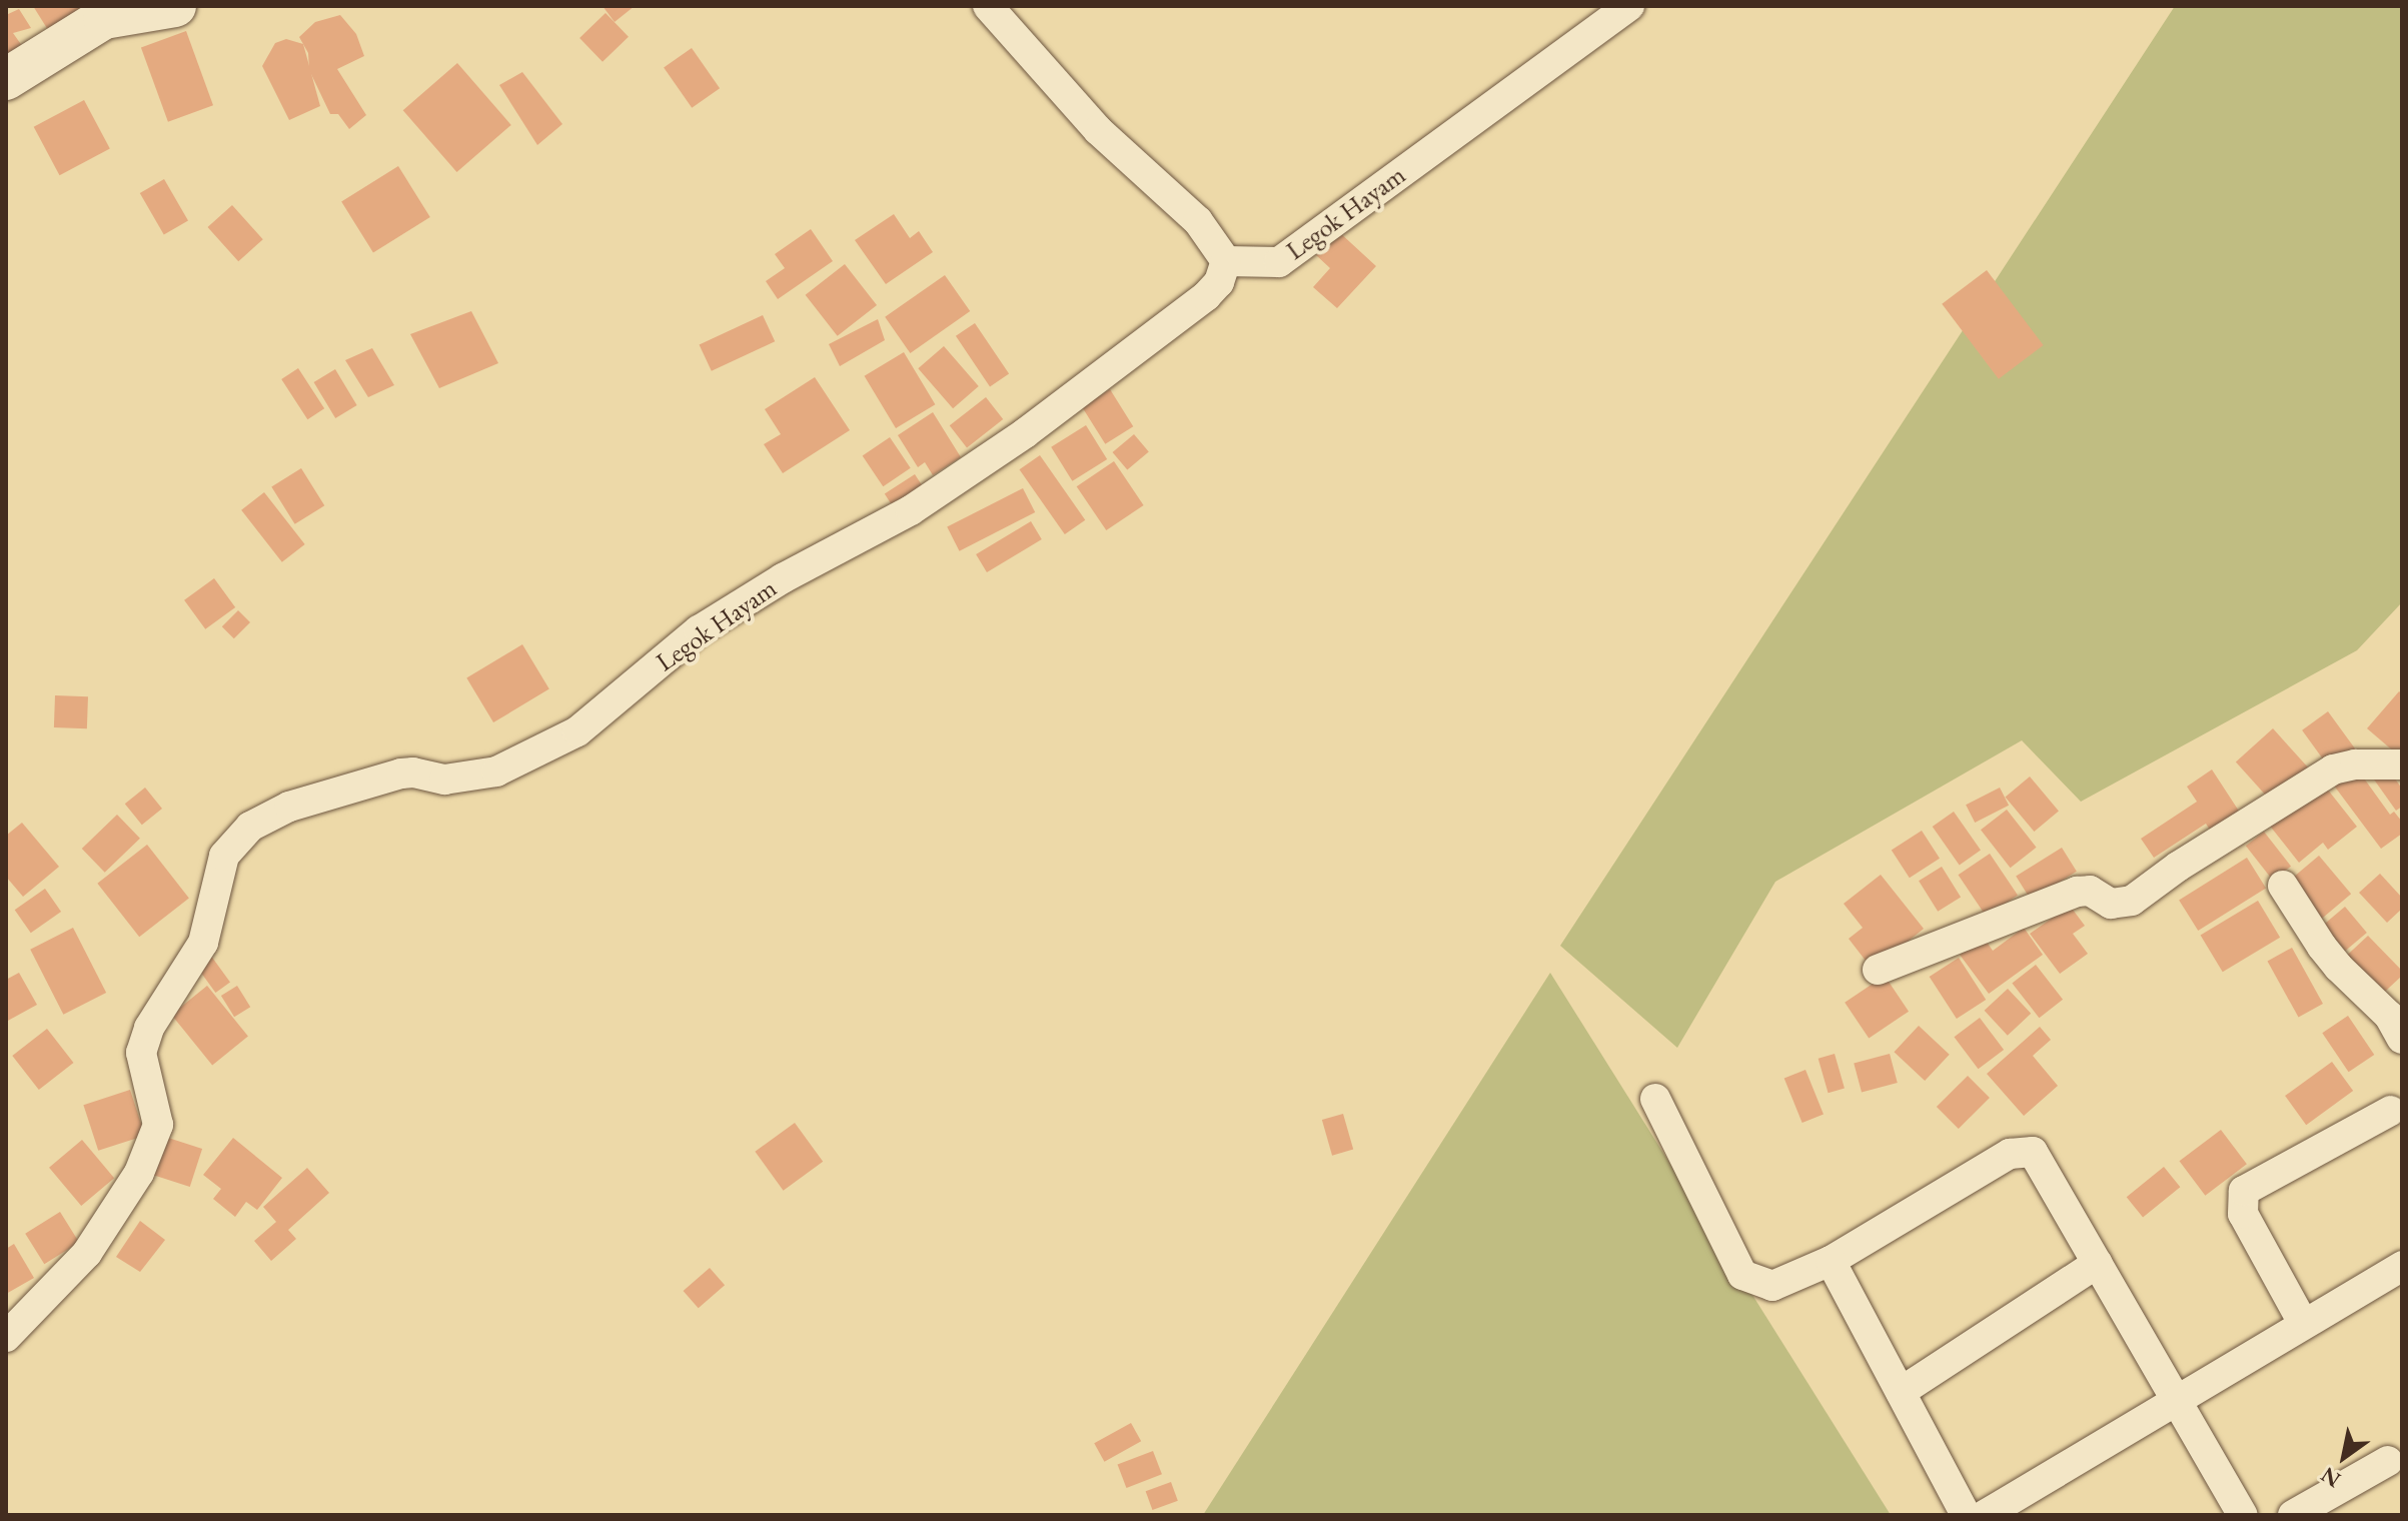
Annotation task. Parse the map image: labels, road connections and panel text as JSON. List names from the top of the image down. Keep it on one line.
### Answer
{"streets":{"street":["Legok Hayam"]},"north":"bottom left"}
